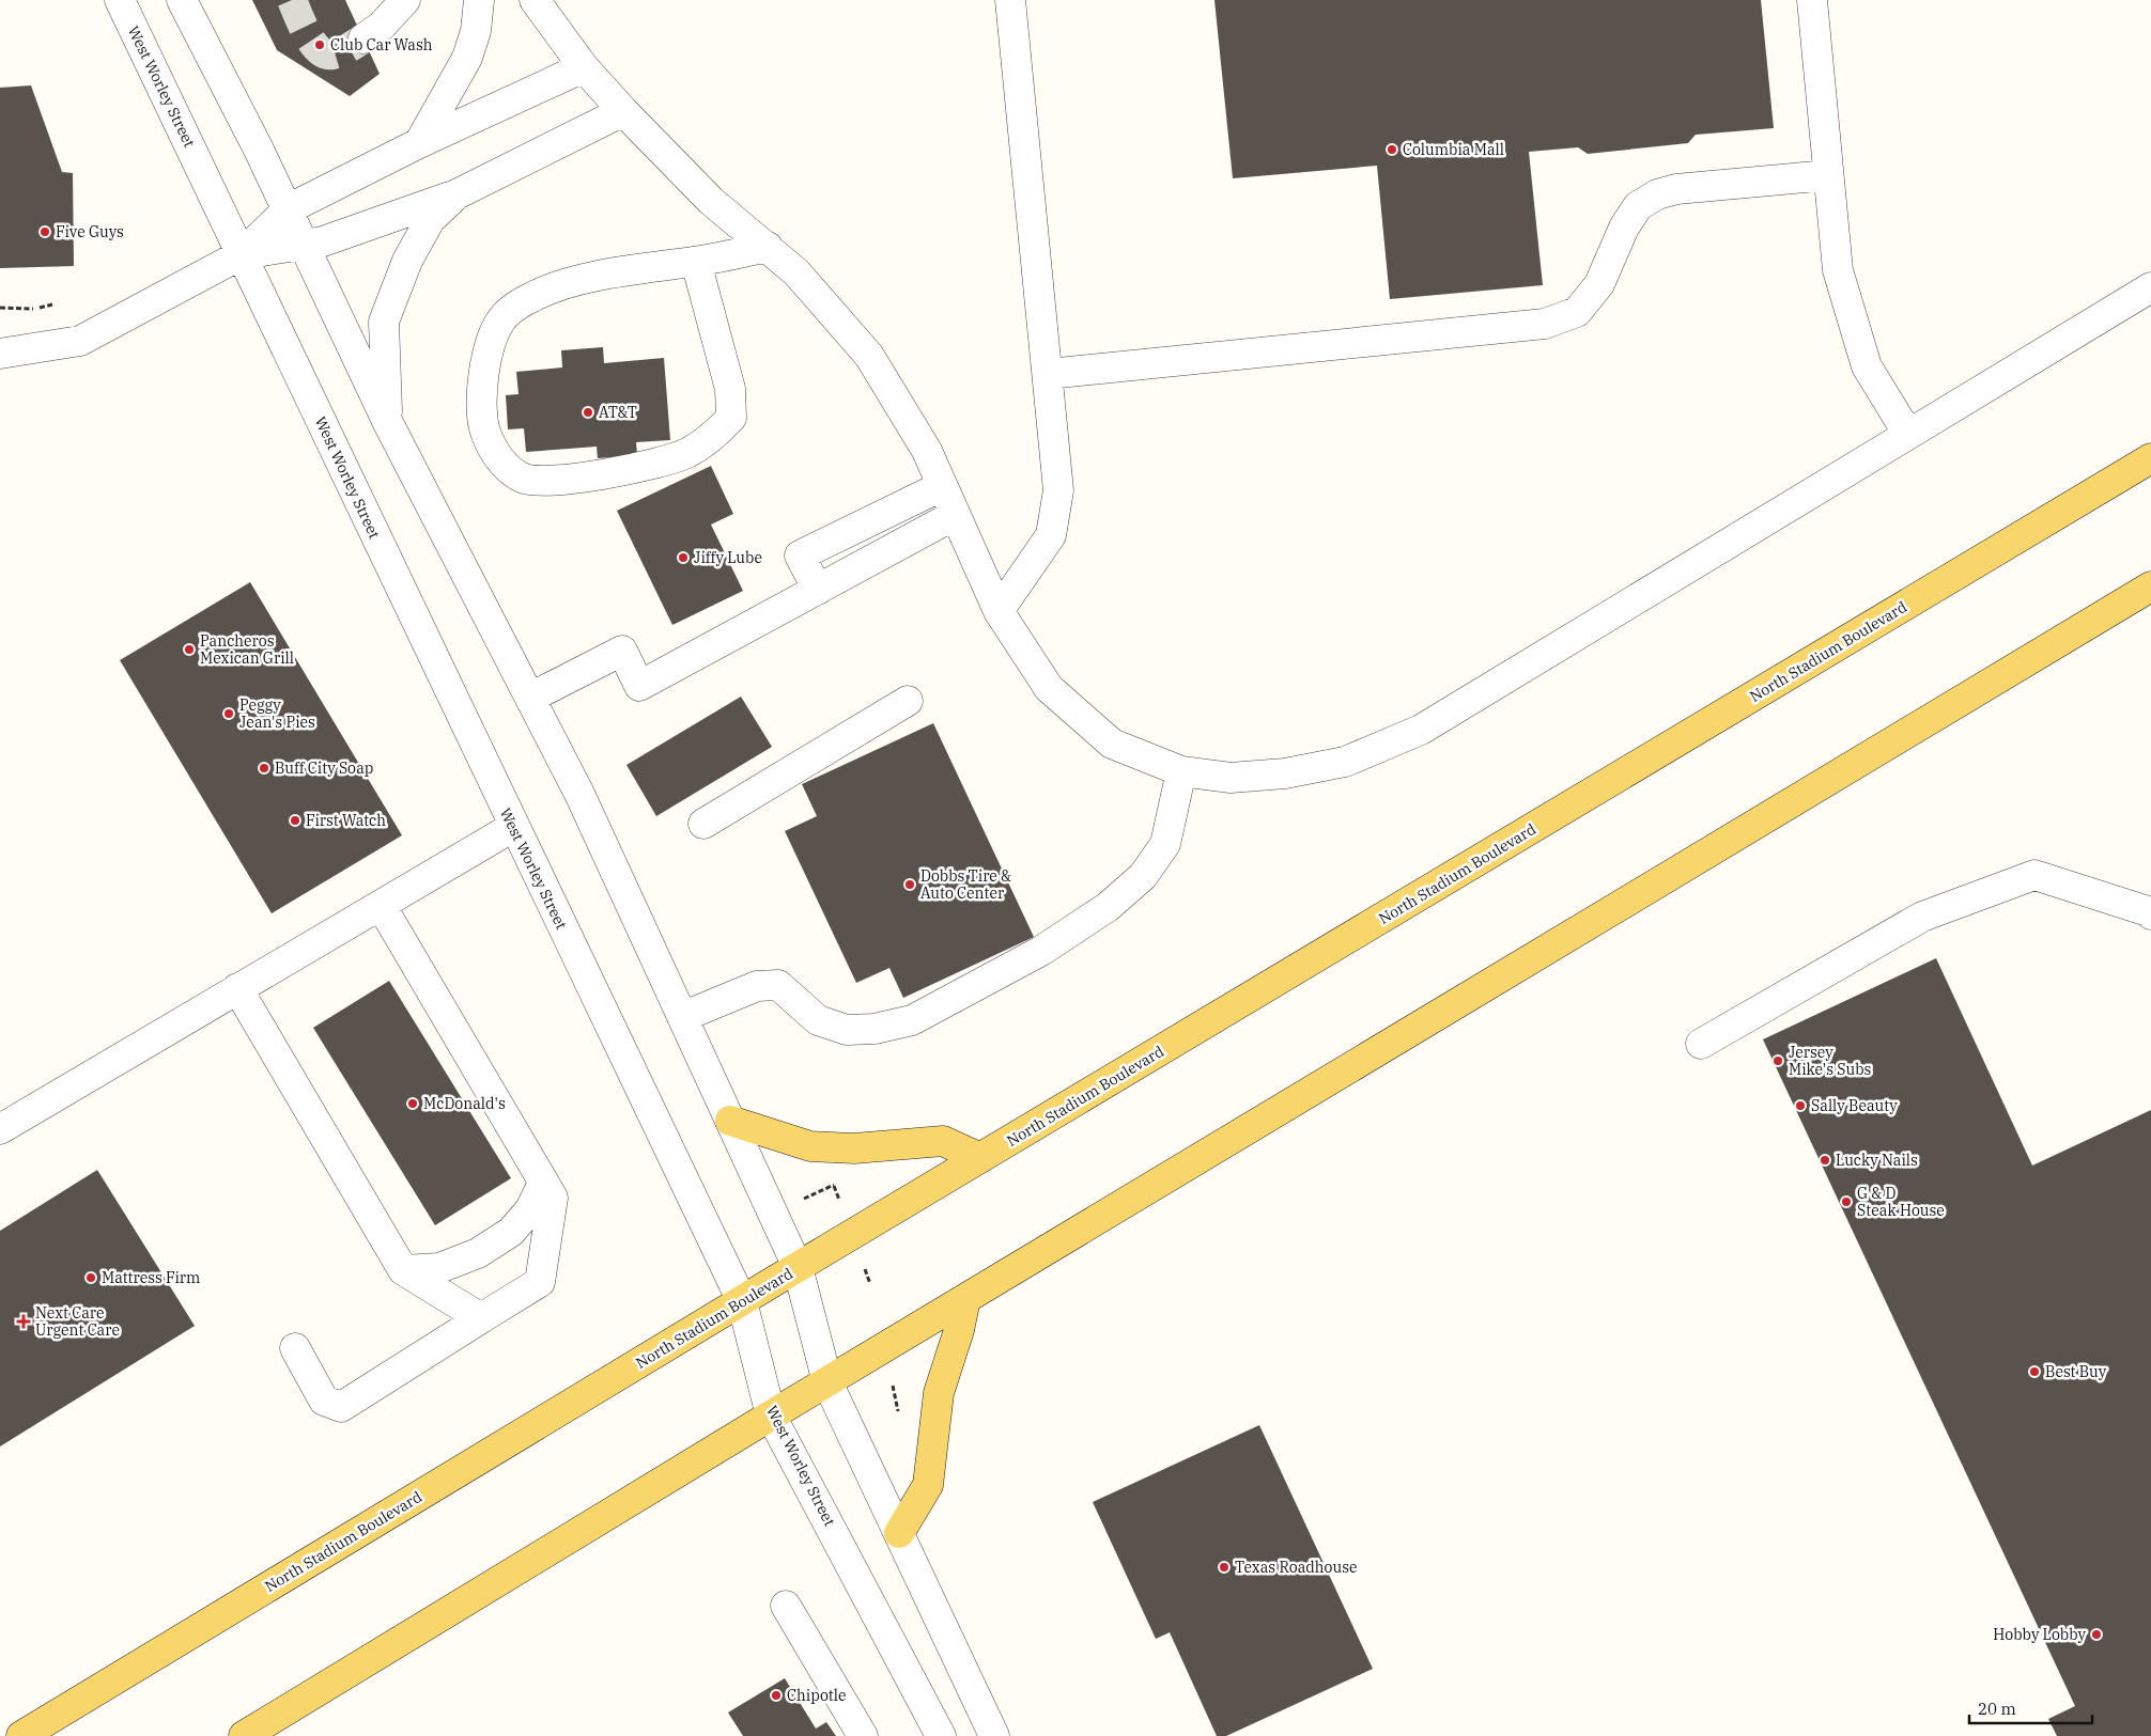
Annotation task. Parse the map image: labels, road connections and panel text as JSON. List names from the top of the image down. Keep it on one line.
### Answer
{"streets":{"main road":["North Stadium Boulevard"],"street":["West Worley Street"]},"crossings":[["West Worley Street","North Stadium Boulevard"]],"places":{"other":["Club Car Wash","Columbia Mall","Five Guys","AT&T","Jiffy Lube","Pancheros Mexican Grill","Peggy Jean's Pies","Buff City Soap","First Watch","Dobbs Tire & Auto Center","Jersey Mike's Subs","McDonald's","Sally Beauty","Lucky Nails","G & D Steak House","Mattress Firm","Best Buy","Texas Roadhouse","Hobby Lobby","Chipotle"],"health":["Next Care Urgent Care"]},"scale_bar":"20 m"}
